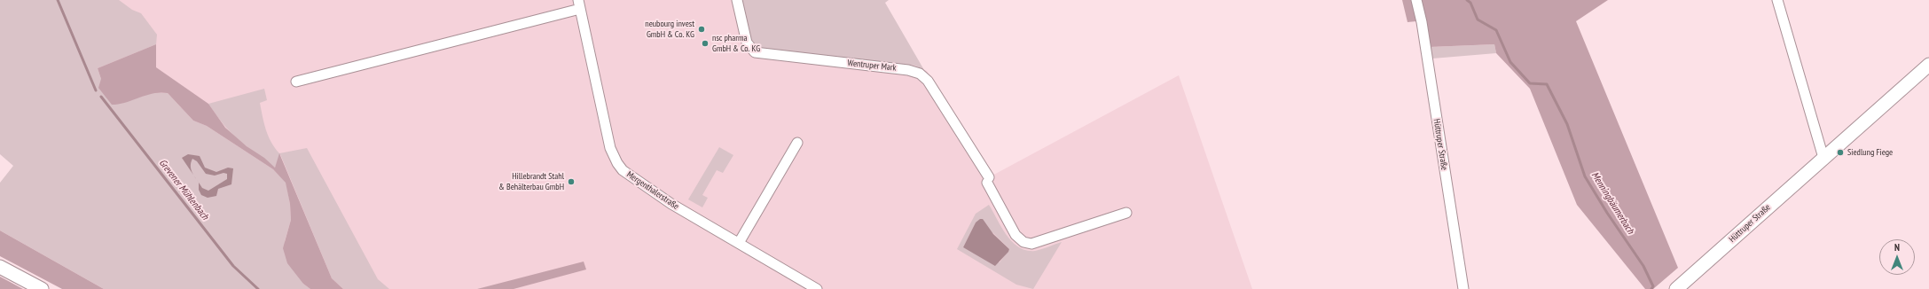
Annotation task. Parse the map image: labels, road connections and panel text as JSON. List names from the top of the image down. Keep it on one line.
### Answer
{"streets":{"main road":["Hüttruper Straße"],"street":["Wentruper Mark","Mergenthalerstraße"]},"water":["Grevener Mühlenbach","Menningbäumerbach"],"places":["neubourg invest GmbH & Co. KG","nsc pharma GmbH & Co. KG","Siedlung Fiege","Hillebrandt Stahl & Behälterbau GmbH"],"north":"top"}
